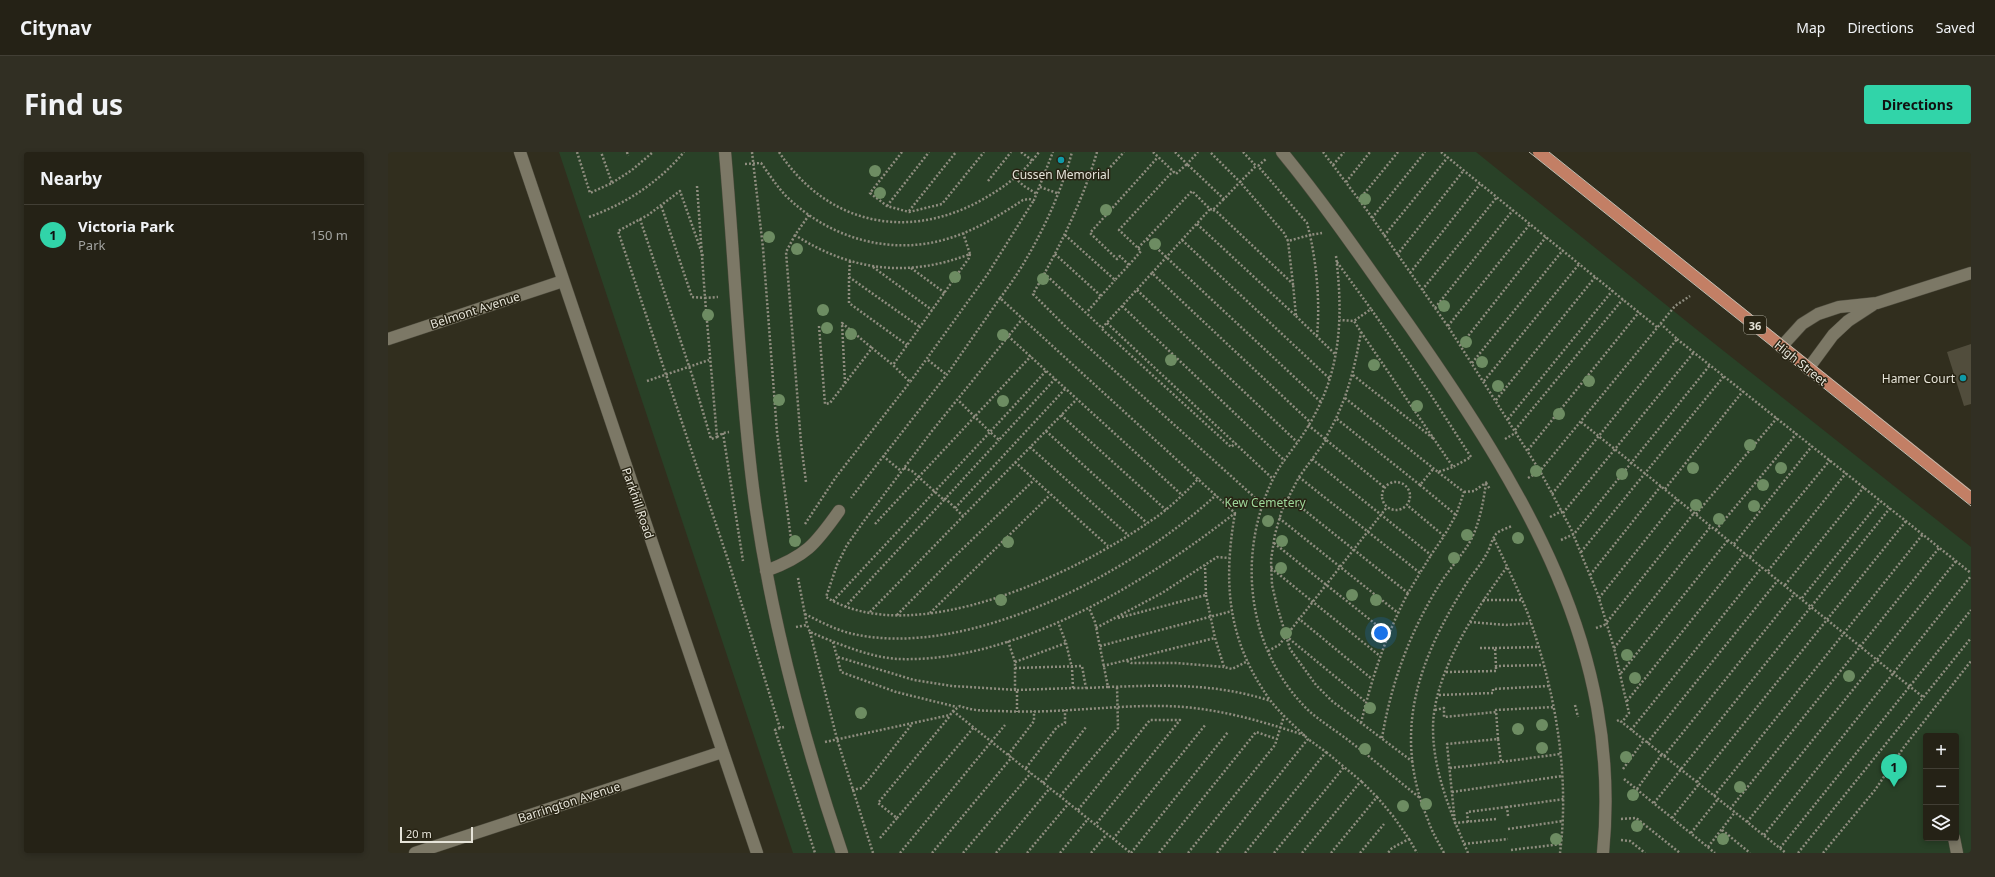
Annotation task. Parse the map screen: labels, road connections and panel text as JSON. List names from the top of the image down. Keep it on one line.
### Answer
{"streets":{"main road":["36","High Street"],"street":["Belmont Avenue","Parkhill Road","Barrington Avenue"]},"crossings":[["Belmont Avenue","Parkhill Road"],["Parkhill Road","Barrington Avenue"]],"parks":["Kew Cemetery"],"places":["Cussen Memorial","Hamer Court"],"scale_bar":"20 m","page":{"header":"Citynav","nav":["Map","Directions","Saved"],"title":"Find us","buttons":"Directions","heading":"Nearby","list":[{"mark":"1","name":"Victoria Park","note":"Park","value":"150 m"}],"map_buttons":["+","−"],"pins":"1","scale":"20 m"}}
